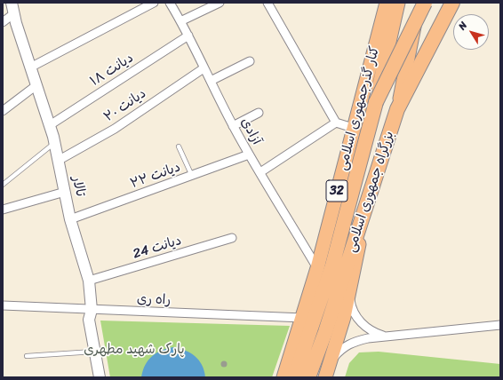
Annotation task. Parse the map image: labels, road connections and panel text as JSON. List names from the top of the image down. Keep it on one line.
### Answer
{"streets":{"highway":["32","بزرگراه جمهوری اسلامی"],"main road":["کنار گذرجمهوری اسلامی"],"street":["دیانت ۱۸","دیانت ۲۰","آزادی","دیانت ۲۲","تالار","دیانت 24","راه ری"]},"crossings":[["دیانت ۱۸","آزادی"],["دیانت ۱۸","تالار"],["دیانت ۲۰","آزادی"],["دیانت ۲۰","تالار"],["کنار گذرجمهوری اسلامی","آزادی"],["کنار گذرجمهوری اسلامی","راه ری"],["آزادی","دیانت ۲۲"],["دیانت ۲۲","تالار"],["تالار","دیانت 24"],["تالار","راه ری"],["32","بزرگراه جمهوری اسلامی"]],"parks":["پارک شهید مطهری"],"north":"top left"}
